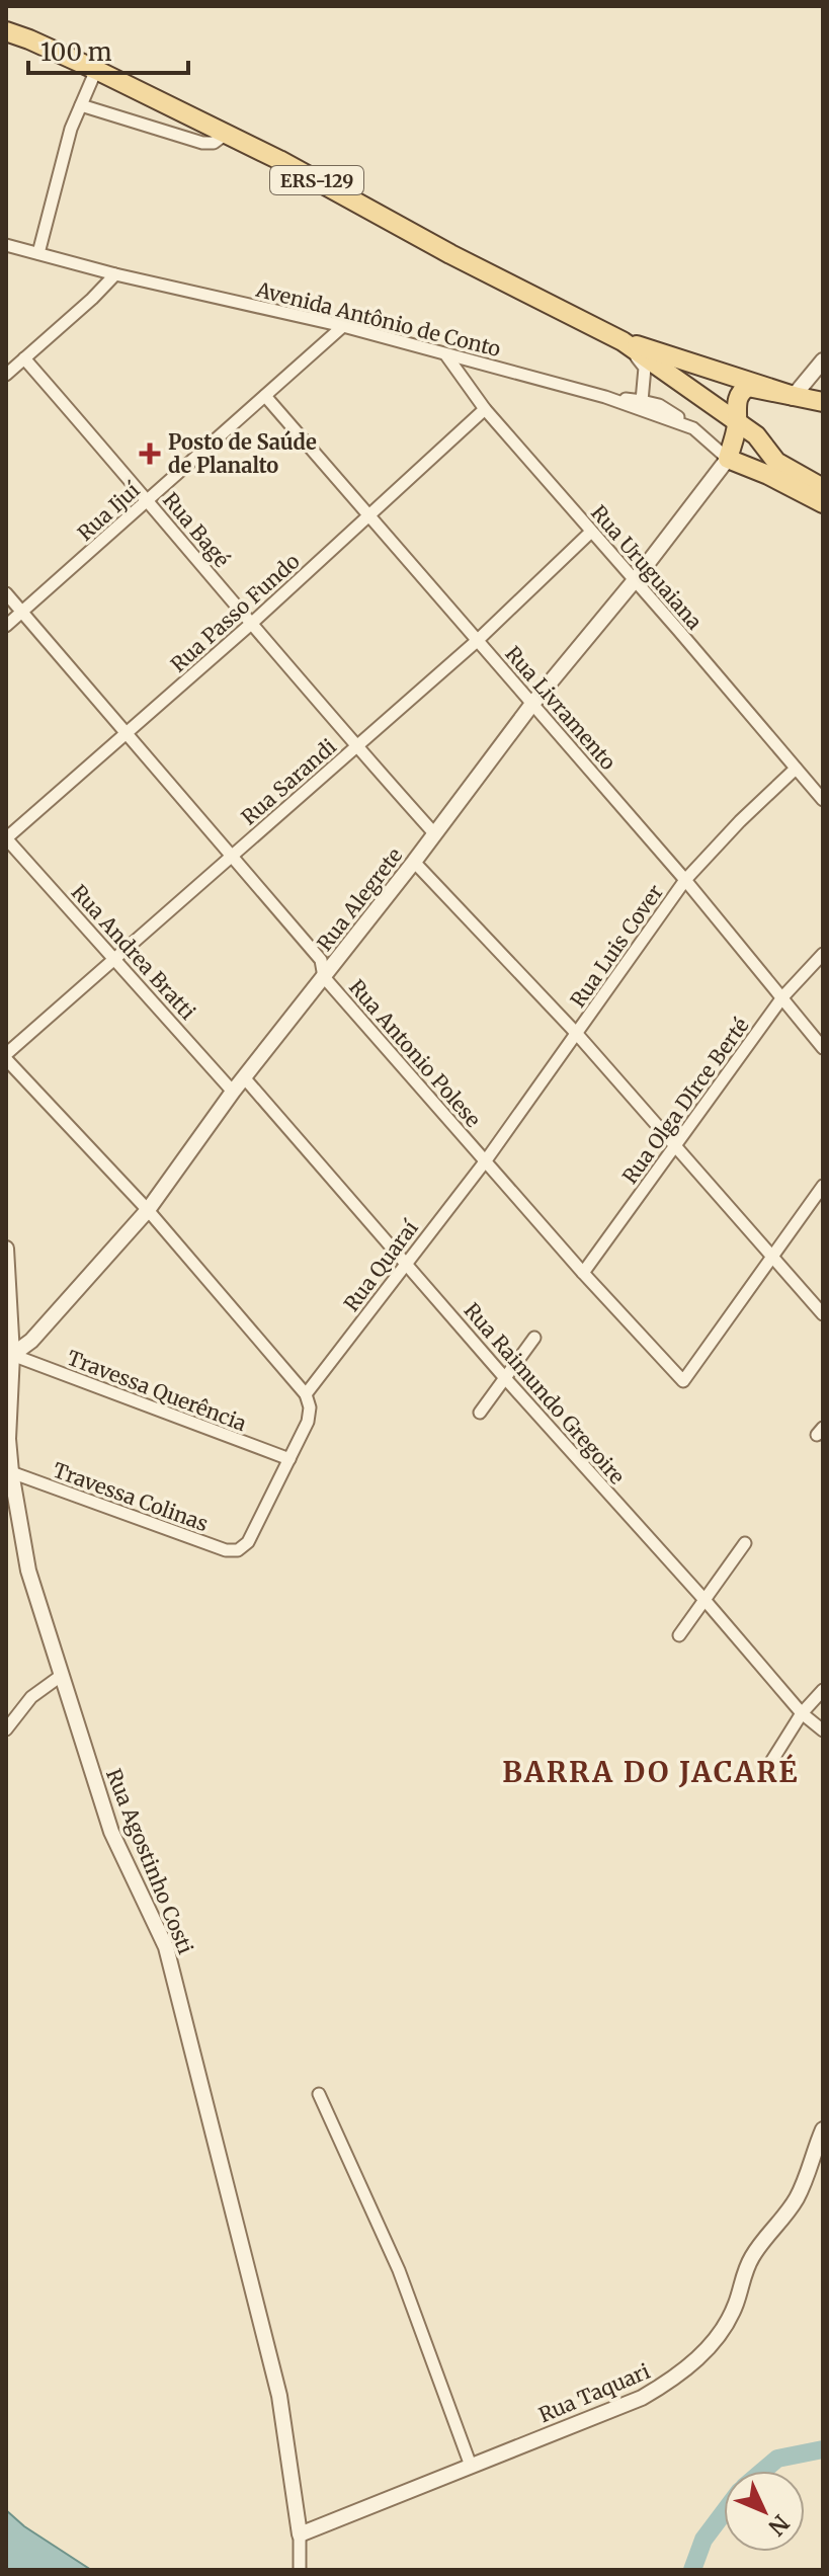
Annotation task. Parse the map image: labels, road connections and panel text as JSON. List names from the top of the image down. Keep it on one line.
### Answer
{"streets":{"main road":["ERS-129"],"street":["Avenida Antônio de Conto","Rua Ijuí","Rua Bagé","Rua Uruguaiana","Rua Passo Fundo","Rua Livramento","Rua Sarandi","Rua Alegrete","Rua Luis Cover","Rua Andrea Bratti","Rua Antonio Polese","Rua Olga DIrce Berté","Rua Quaraí","Travessa Querência","Rua Raimundo Gregoire","Travessa Colinas","Rua Agostinho Costi","Rua Taquari"]},"crossings":[["Avenida Antônio de Conto","Rua Ijuí"],["Avenida Antônio de Conto","Rua Uruguaiana"],["Avenida Antônio de Conto","Rua Alegrete"],["Rua Ijuí","Rua Bagé"],["Rua Ijuí","Rua Livramento"],["Rua Ijuí","Rua Antonio Polese"],["Rua Bagé","Rua Passo Fundo"],["Rua Bagé","Rua Sarandi"],["Rua Bagé","Rua Alegrete"],["Rua Uruguaiana","Rua Passo Fundo"],["Rua Uruguaiana","Rua Sarandi"],["Rua Uruguaiana","Rua Alegrete"],["Rua Uruguaiana","Rua Luis Cover"],["Rua Passo Fundo","Rua Livramento"],["Rua Passo Fundo","Rua Andrea Bratti"],["Rua Passo Fundo","Rua Antonio Polese"],["Rua Livramento","Rua Sarandi"],["Rua Livramento","Rua Alegrete"],["Rua Livramento","Rua Luis Cover"],["Rua Livramento","Rua Olga DIrce Berté"],["Rua Sarandi","Rua Andrea Bratti"],["Rua Sarandi","Rua Antonio Polese"],["Rua Alegrete","Rua Andrea Bratti"],["Rua Alegrete","Rua Antonio Polese"],["Rua Alegrete","Travessa Querência"],["Rua Alegrete","Rua Raimundo Gregoire"],["Rua Alegrete","Rua Agostinho Costi"],["Rua Luis Cover","Rua Antonio Polese"],["Rua Luis Cover","Rua Quaraí"],["Rua Antonio Polese","Rua Olga DIrce Berté"],["Rua Antonio Polese","Rua Quaraí"],["Rua Quaraí","Rua Raimundo Gregoire"],["Travessa Querência","Travessa Colinas"],["Travessa Querência","Rua Agostinho Costi"],["Travessa Colinas","Rua Agostinho Costi"],["Rua Agostinho Costi","Rua Taquari"]],"districts":["BARRA DO JACARÉ"],"places":{"health":["Posto de Saúde de Planalto"]},"scale_bar":"100 m","north":"bottom right"}
